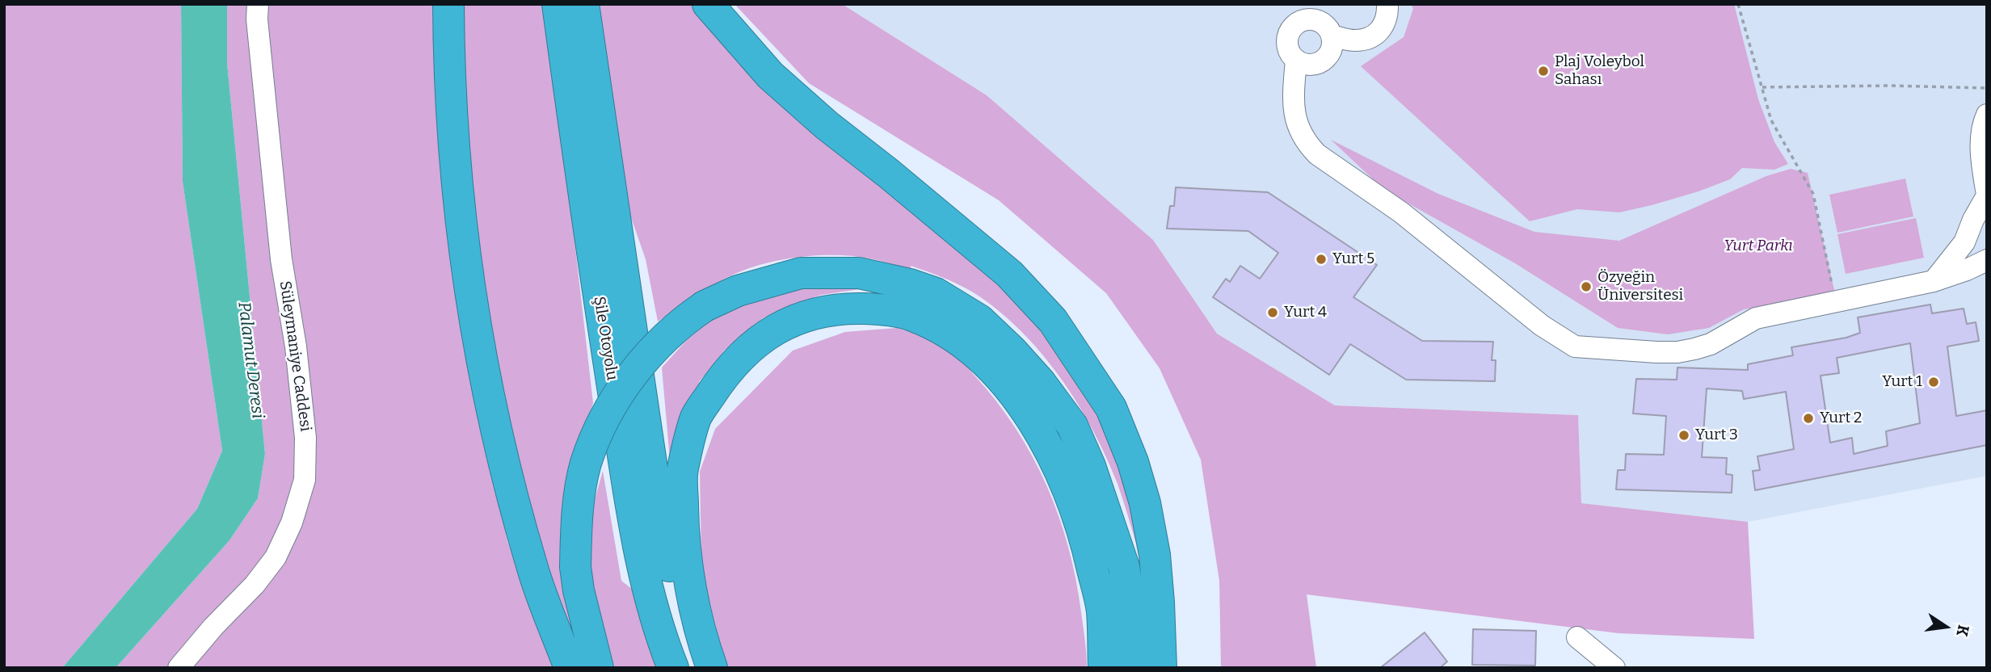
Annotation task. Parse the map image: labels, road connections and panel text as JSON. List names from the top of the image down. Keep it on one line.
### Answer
{"streets":{"highway":["Şile Otoyolu"],"street":["Süleymaniye Caddesi"]},"water":["Palamut Deresi"],"parks":["Yurt Parkı"],"places":["Plaj Voleybol Sahası","Yurt 5","Özyeğin Üniversitesi","Yurt 4","Yurt 1","Yurt 2","Yurt 3"],"north":"right"}
